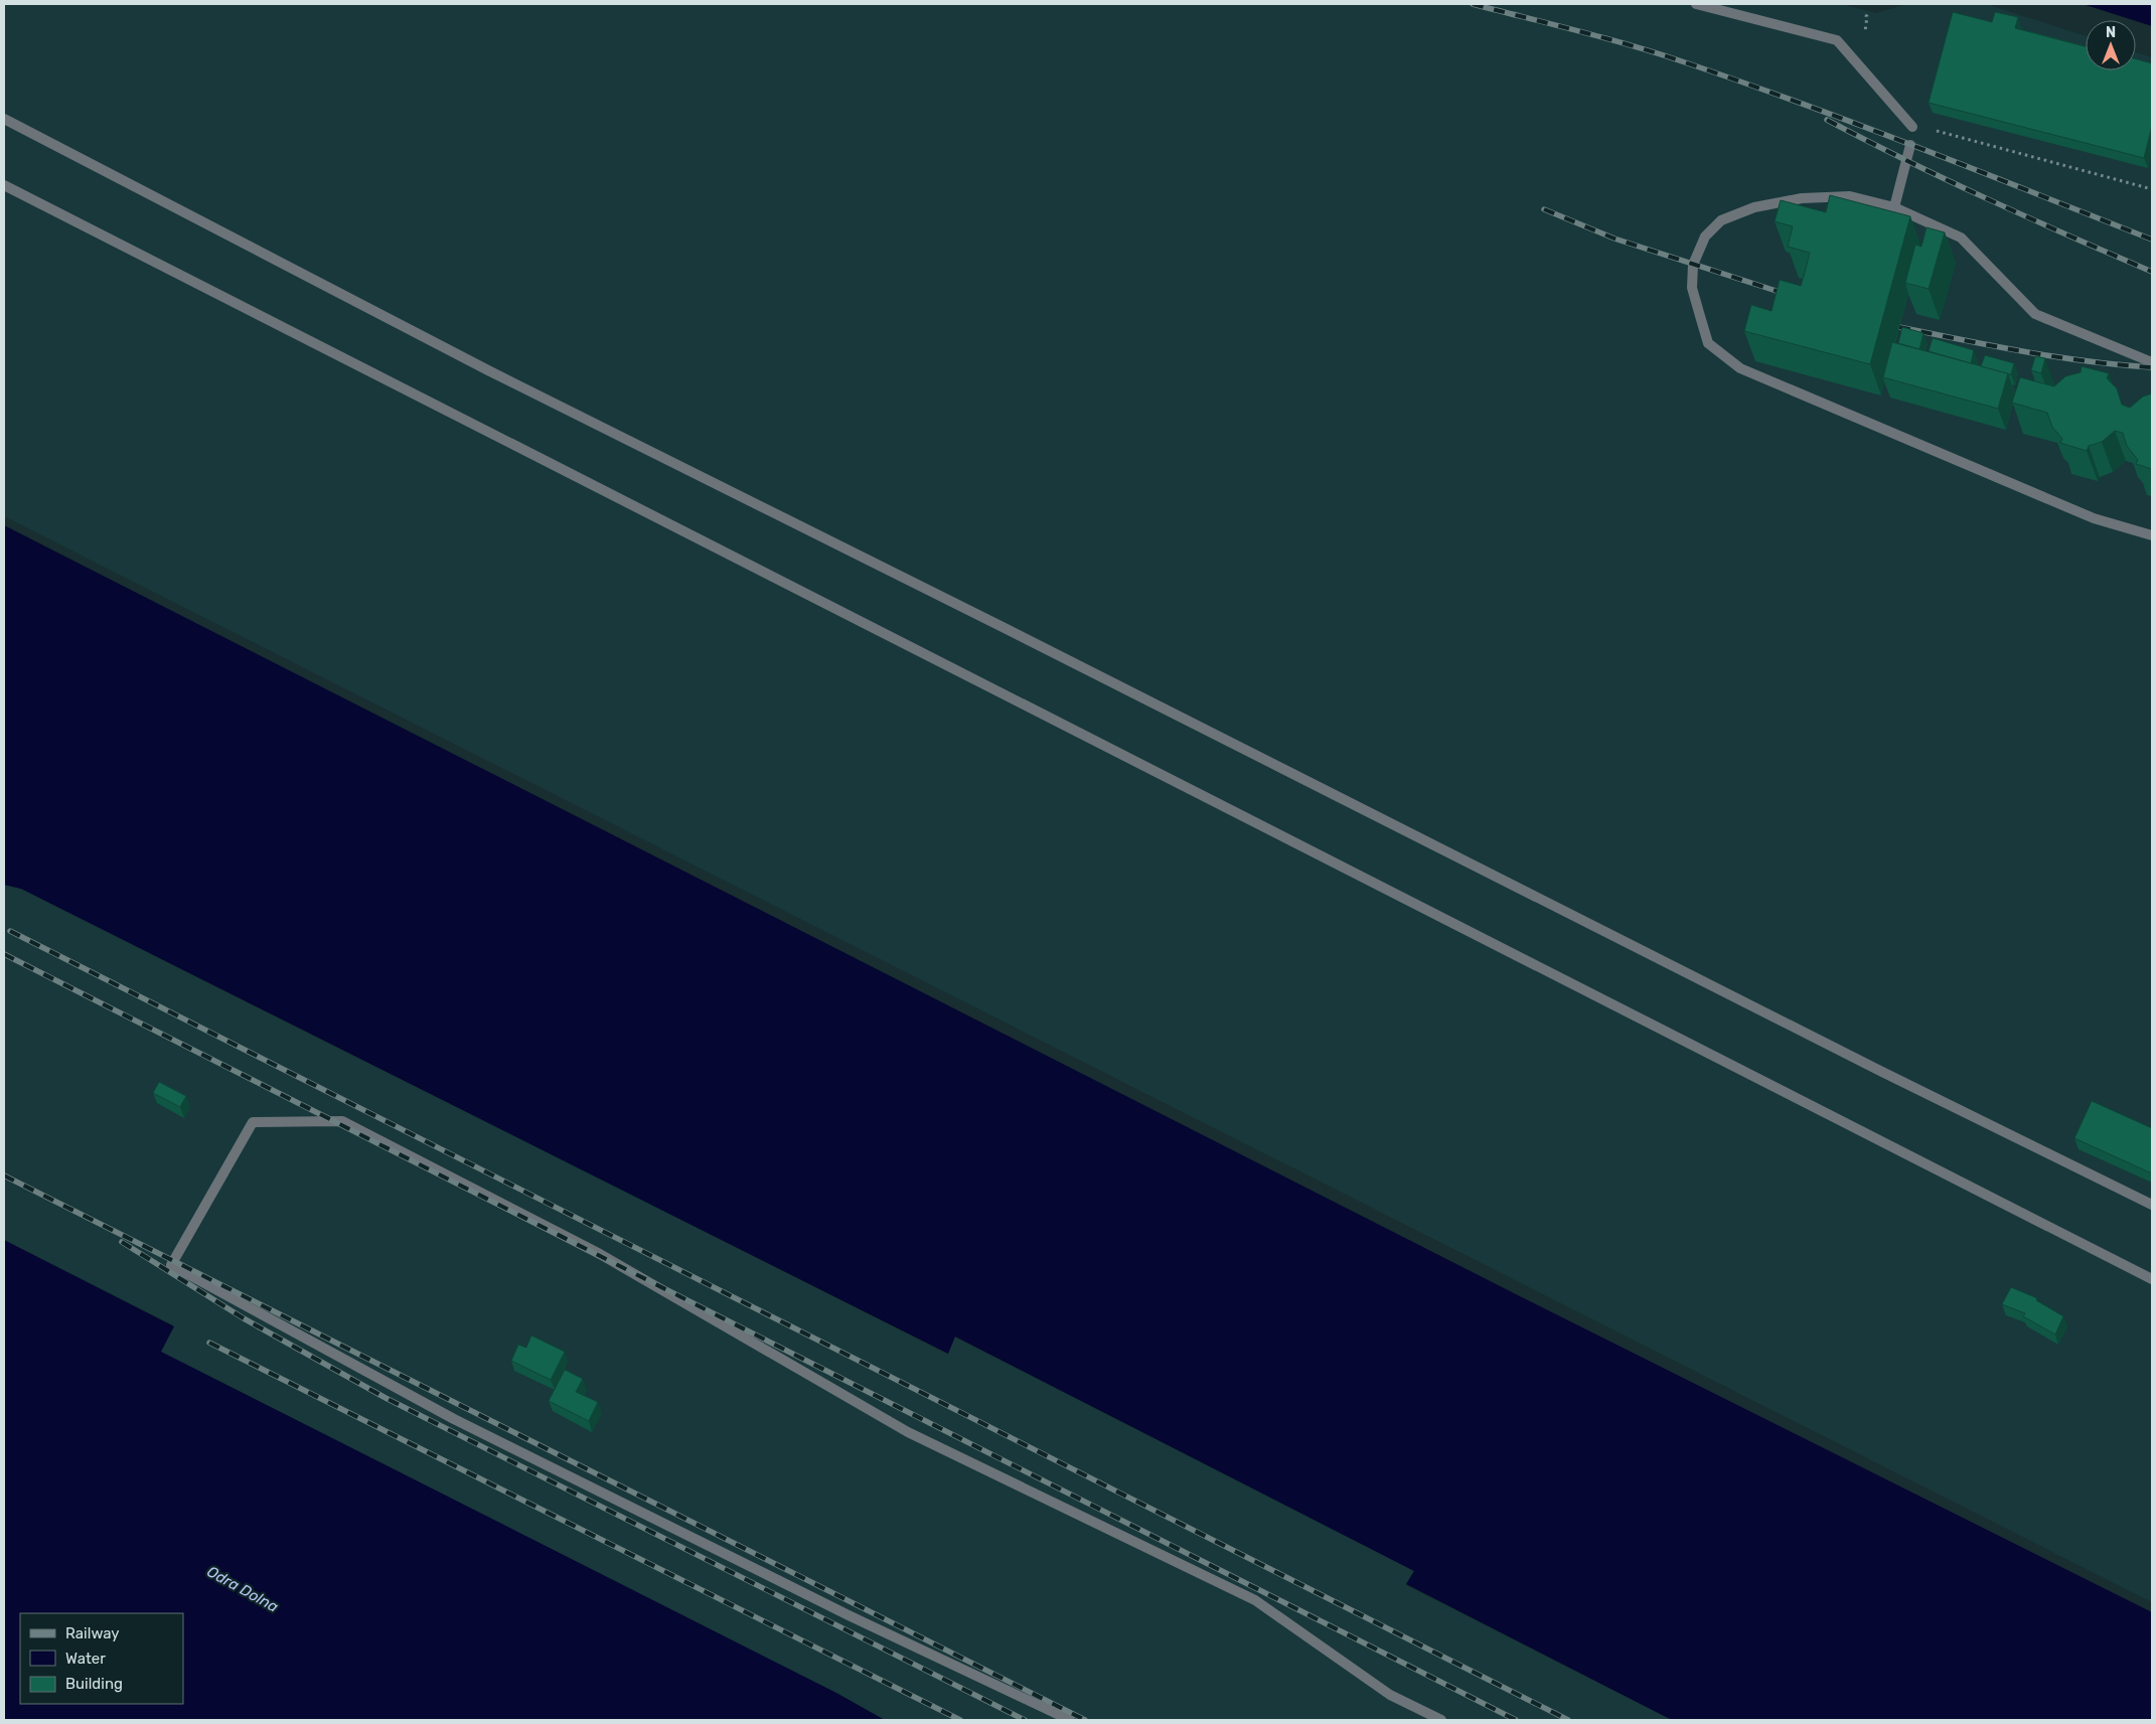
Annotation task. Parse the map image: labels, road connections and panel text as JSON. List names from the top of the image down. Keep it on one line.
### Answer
{"water":["Odra Dolna"],"legend":["Railway","Water","Building"],"north":"top"}
